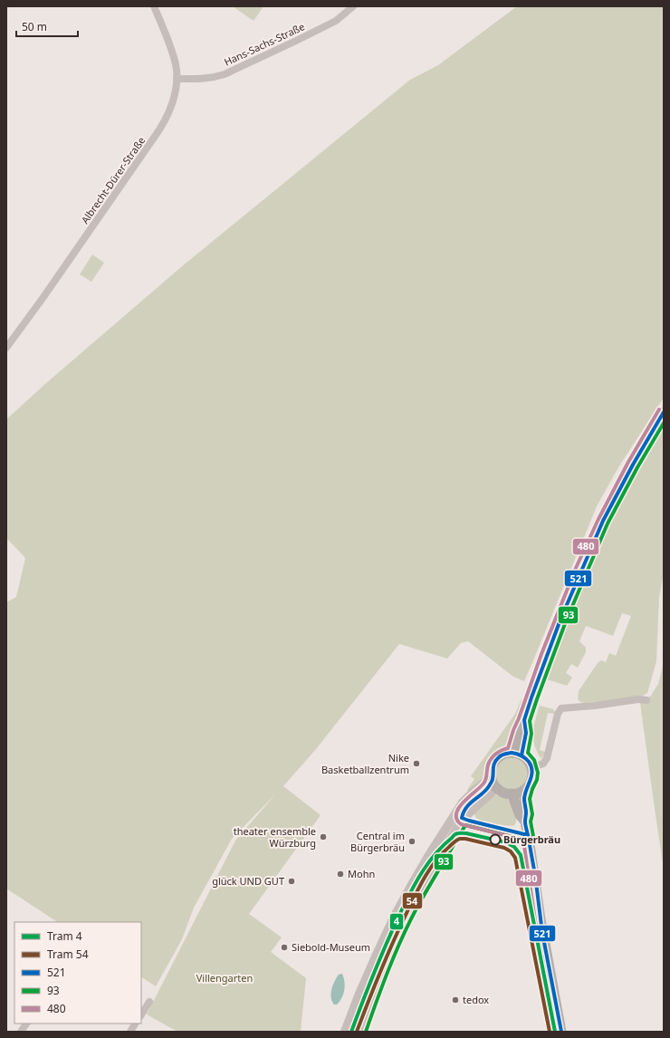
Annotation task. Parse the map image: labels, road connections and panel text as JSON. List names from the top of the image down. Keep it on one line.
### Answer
{"streets":{"street":["Hans-Sachs-Straße","Albrecht-Dürer-Straße"]},"crossings":[["Hans-Sachs-Straße","Albrecht-Dürer-Straße"]],"parks":["Villengarten"],"places":["Nike Basketballzentrum","theater ensemble Würzburg","Bürgerbräu","Central im Bürgerbräu","Mohn","glück UND GUT","Siebold-Museum","tedox"],"lines":["transit line 480","transit line 521","transit line 93","tram line 4","tram line 54"],"legend":["Tram 4","Tram 54","521","93","480"],"scale_bar":"50 m"}
